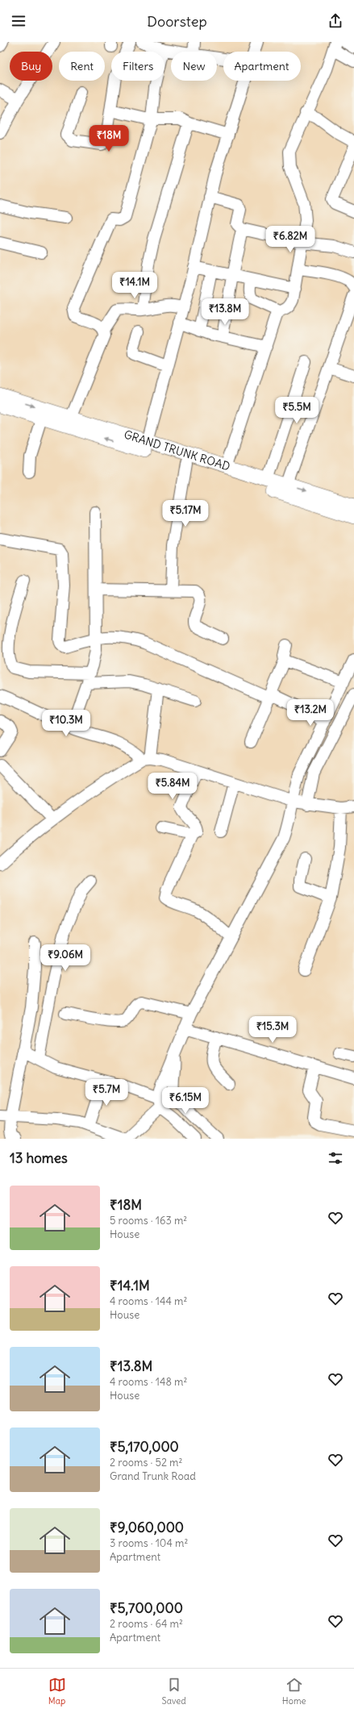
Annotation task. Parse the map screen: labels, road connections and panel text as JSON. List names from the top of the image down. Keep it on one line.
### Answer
{"streets":{"main road":["GRAND TRUNK ROAD"]},"page":{"header":"Doorstep","chip":["Buy","Rent","Filters","New","Apartment"],"price":["₹18M","₹6.82M","₹14.1M","₹13.8M","₹5.5M","₹5.17M","₹13.2M","₹10.3M","₹5.84M","₹9.06M","₹15.3M","₹5.7M","₹6.15M"],"heading":"13 homes","list":[{"name":"₹18M","note":"5 rooms · 163 m² · House"},{"name":"₹14.1M","note":"4 rooms · 144 m² · House"},{"name":"₹13.8M","note":"4 rooms · 148 m² · House"},{"name":"₹5,170,000","note":"2 rooms · 52 m² · Grand Trunk Road"},{"name":"₹9,060,000","note":"3 rooms · 104 m² · Apartment"},{"name":"₹5,700,000","note":"2 rooms · 64 m² · Apartment"}],"tabs":["Map","Saved","Home"]}}
